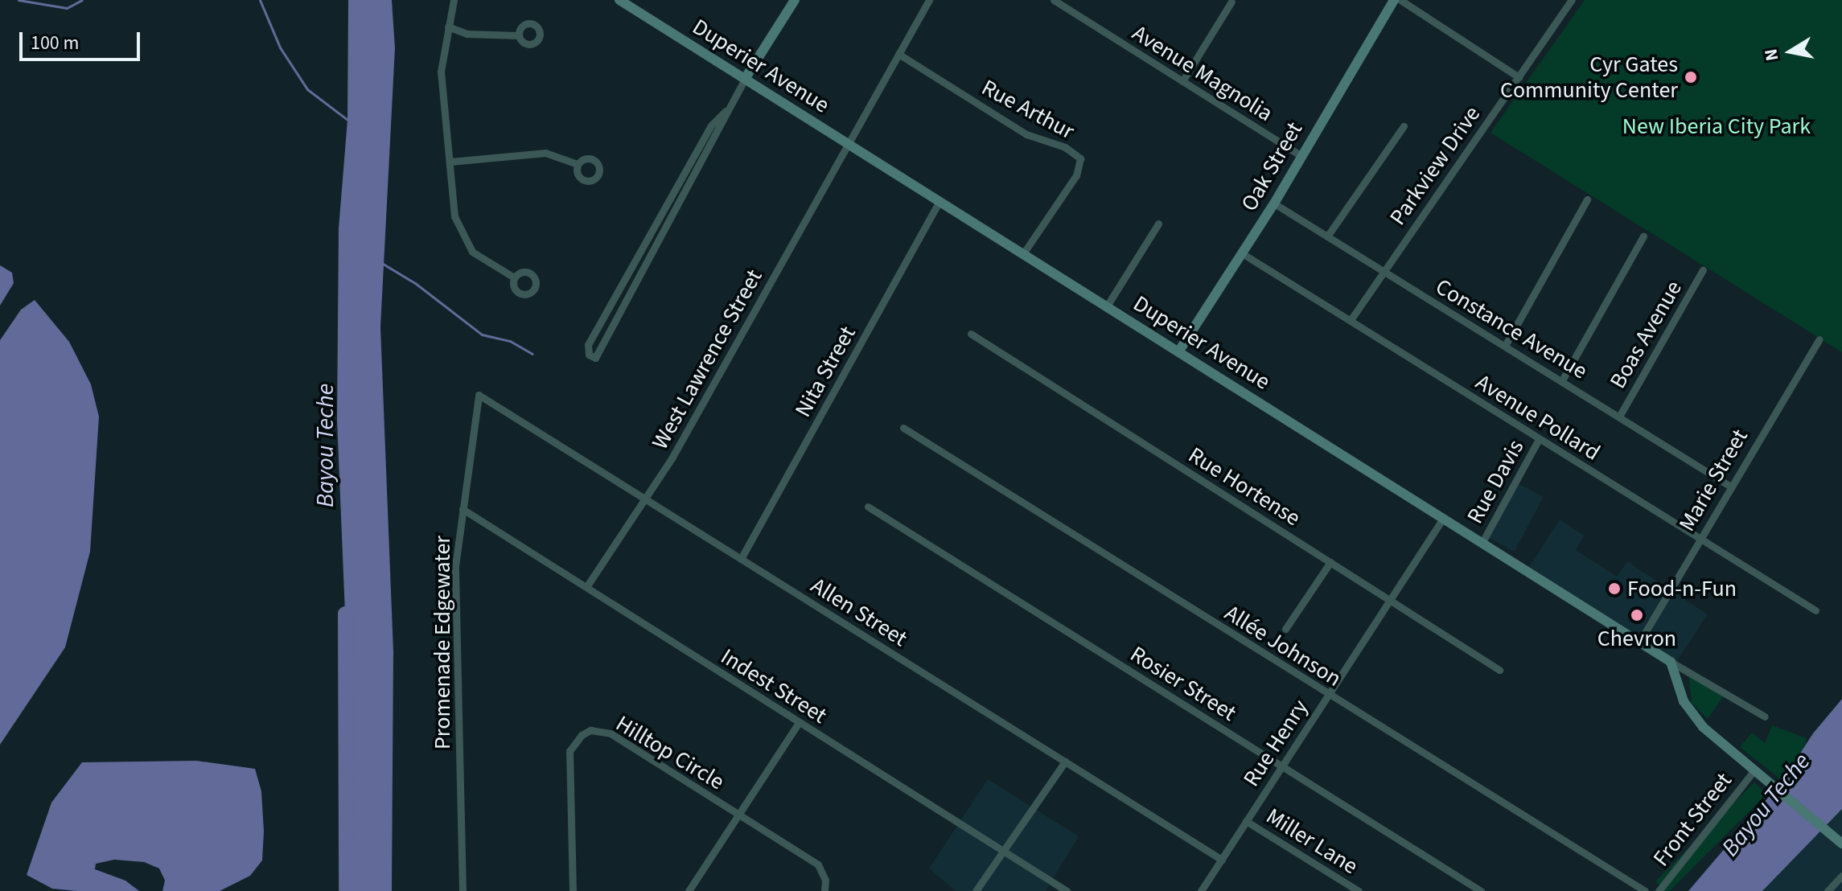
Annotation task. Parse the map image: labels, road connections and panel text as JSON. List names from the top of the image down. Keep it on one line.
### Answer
{"streets":{"main road":["Duperier Avenue","Oak Street"],"street":["Avenue Magnolia","Rue Arthur","Parkview Drive","Constance Avenue","Boas Avenue","West Lawrence Street","Nita Street","Avenue Pollard","Marie Street","Rue Davis","Rue Hortense","Allen Street","Promenade Edgewater","Allée Johnson","Rosier Street","Indest Street","Rue Henry","Hilltop Circle","Front Street","Miller Lane"]},"crossings":[["Duperier Avenue","Rue Arthur"],["Duperier Avenue","Oak Street"],["Duperier Avenue","West Lawrence Street"],["Duperier Avenue","Nita Street"],["Duperier Avenue","Marie Street"],["Duperier Avenue","Rue Davis"],["Duperier Avenue","Rue Henry"],["Avenue Magnolia","Oak Street"],["Rue Arthur","West Lawrence Street"],["Parkview Drive","Constance Avenue"],["Parkview Drive","Avenue Pollard"],["Oak Street","Constance Avenue"],["Oak Street","Avenue Pollard"],["Constance Avenue","Boas Avenue"],["Constance Avenue","Marie Street"],["West Lawrence Street","Allen Street"],["West Lawrence Street","Indest Street"],["Nita Street","Allen Street"],["Avenue Pollard","Marie Street"],["Avenue Pollard","Rue Davis"],["Rue Hortense","Rue Henry"],["Allen Street","Promenade Edgewater"],["Allen Street","Rue Henry"],["Promenade Edgewater","Indest Street"],["Allée Johnson","Rue Henry"],["Rosier Street","Rue Henry"],["Rue Henry","Miller Lane"]],"water":["Bayou Teche"],"parks":["New Iberia City Park"],"places":["Cyr Gates Community Center","Food-n-Fun","Chevron"],"scale_bar":"100 m","north":"left"}
